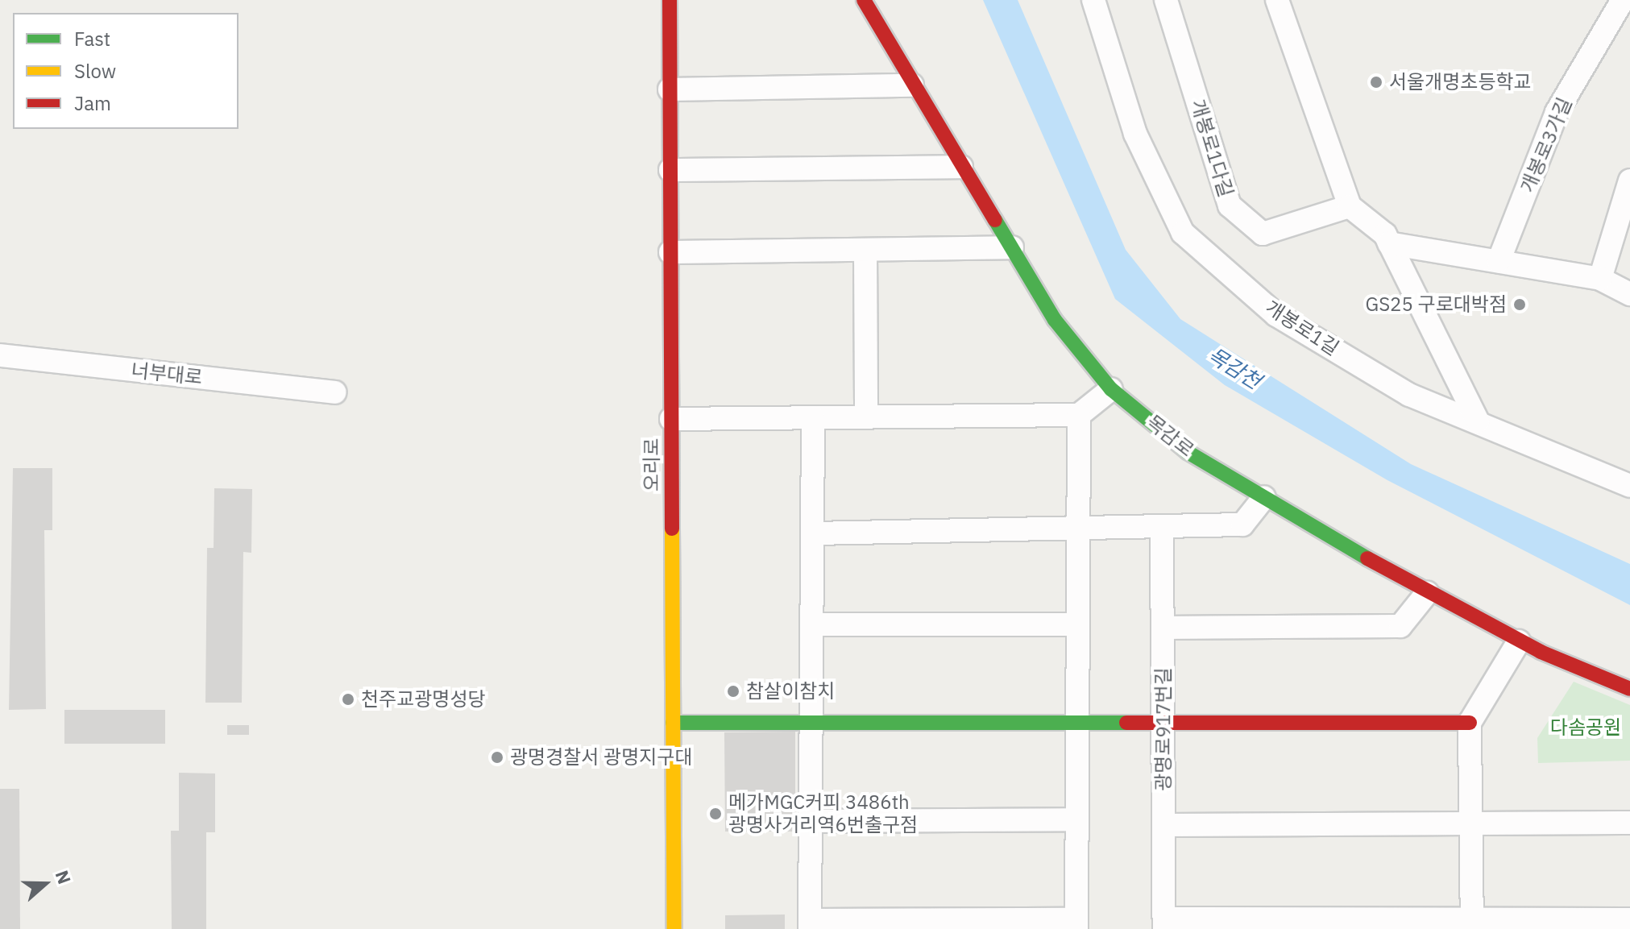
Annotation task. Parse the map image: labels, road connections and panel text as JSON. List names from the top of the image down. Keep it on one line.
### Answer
{"streets":{"street":["개봉로3가길","개봉로1다길","개봉로1길","너부대로","목감로","오리로","광명로917번길"]},"water":["목감천"],"parks":["다솜공원"],"places":["서울개명초등학교","GS25 구로대박점","참살이참치","천주교광명성당","광명경찰서 광명지구대","메가MGC커피 3486th 광명사거리역6번출구점"],"legend":["Fast","Slow","Jam"],"north":"right"}
